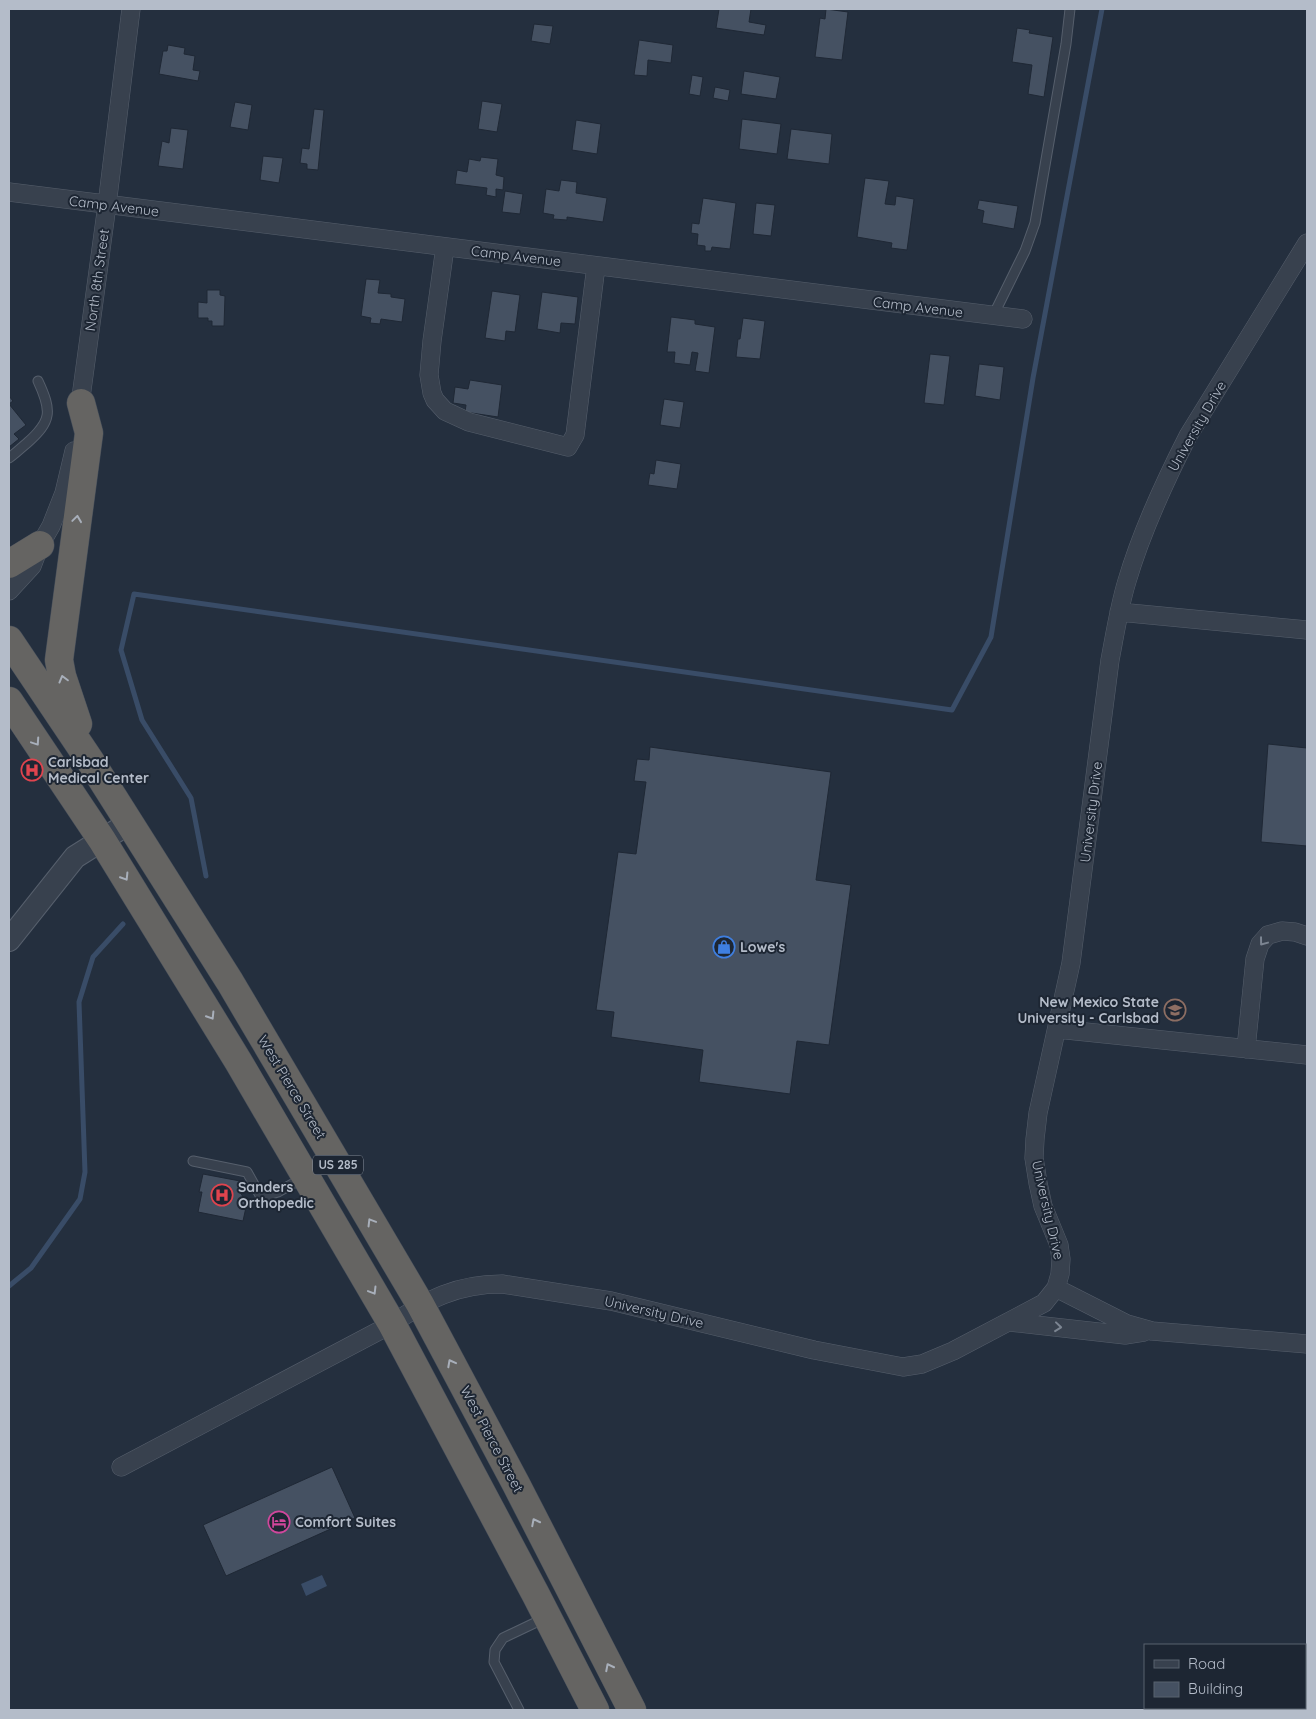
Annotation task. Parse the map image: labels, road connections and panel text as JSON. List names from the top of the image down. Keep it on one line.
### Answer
{"streets":{"highway":["West Pierce Street","US 285"],"street":["Camp Avenue","North 8th Street","University Drive"]},"crossings":[["Camp Avenue","North 8th Street"],["University Drive","West Pierce Street"],["University Drive","US 285"]],"places":{"hospital":["Carlsbad Medical Center","Sanders Orthopedic"],"shop":["Lowe's"],"school or university":["New Mexico State University - Carlsbad"],"hotel":["Comfort Suites"]},"legend":["Road","Building"]}
